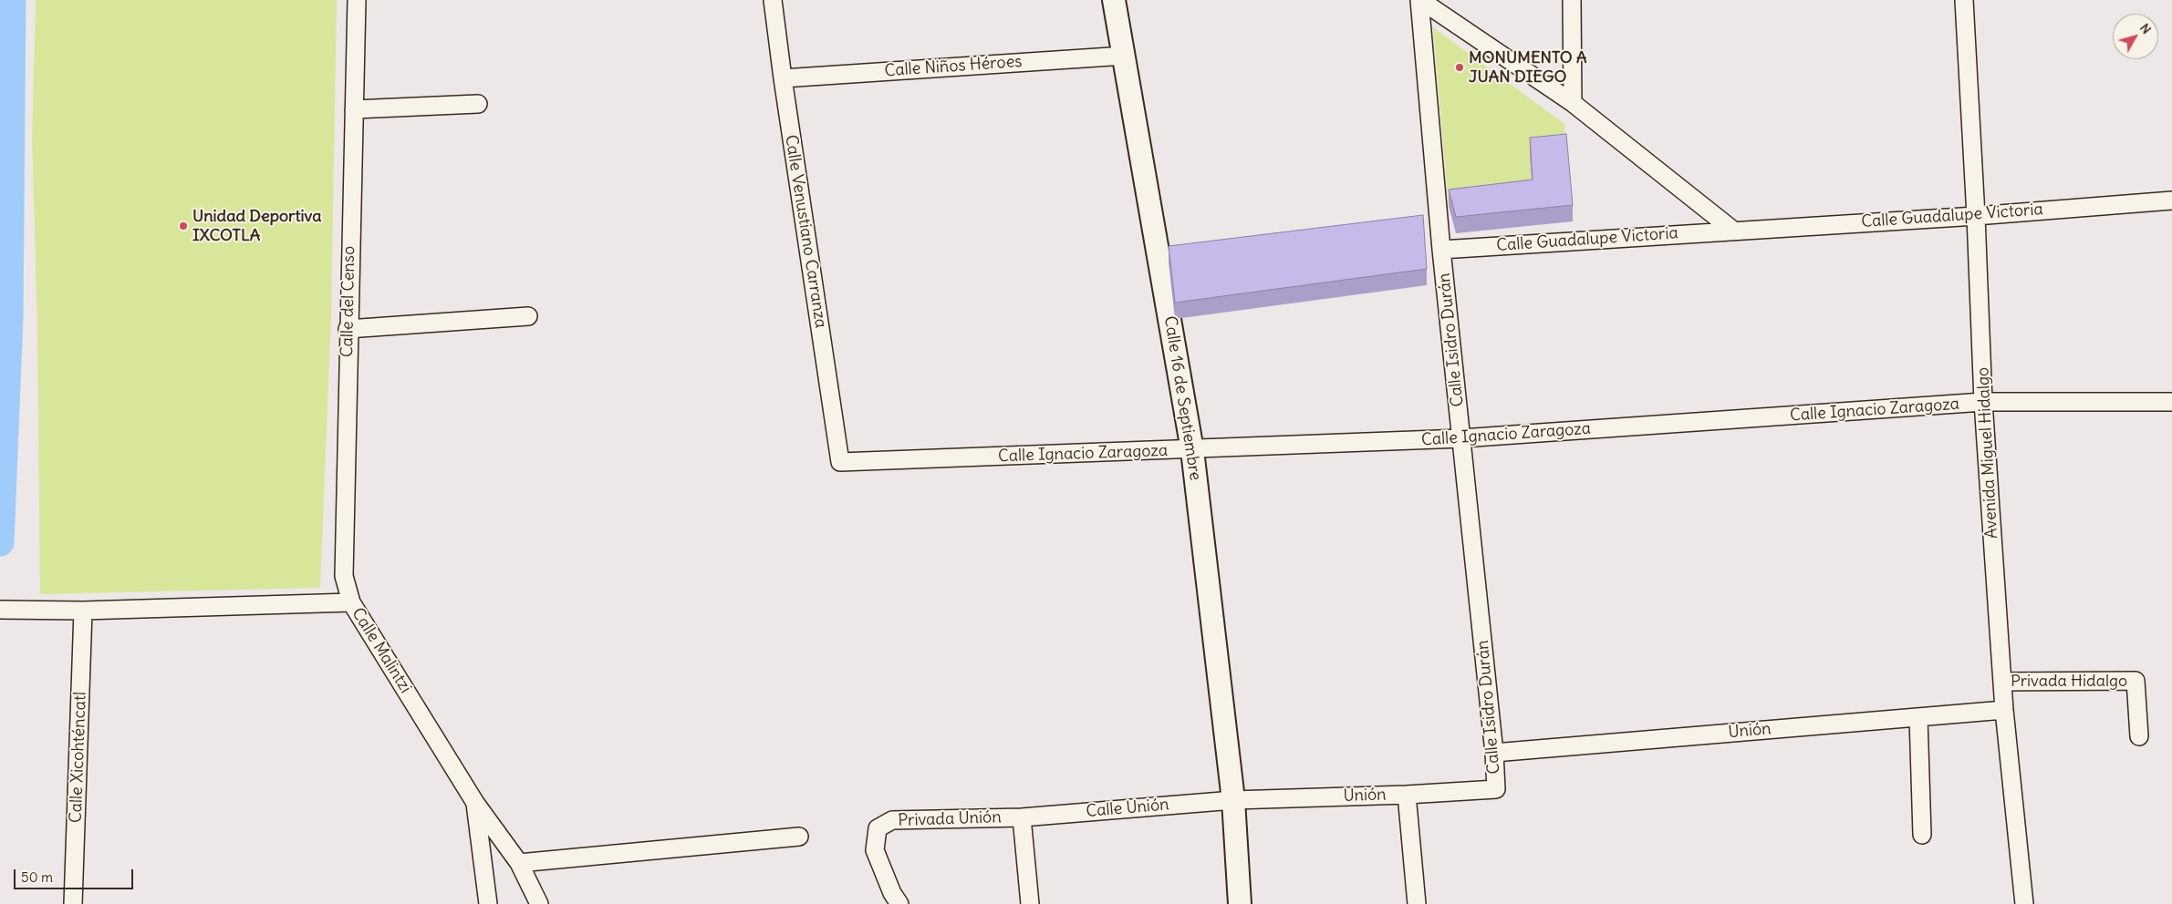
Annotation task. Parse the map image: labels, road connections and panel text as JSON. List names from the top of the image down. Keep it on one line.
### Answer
{"streets":{"street":["Calle Niños Héroes","Calle Guadalupe Victoria","Calle Venustiano Carranza","Calle del Censo","Calle Isidro Durán","Calle 16 de Septiembre","Calle Ignacio Zaragoza","Avenida Miguel Hidalgo","Calle Malintzi","Privada Hidalgo","Unión","Calle Xicohténcatl","Calle Unión","Privada Unión"]},"crossings":[["Calle Niños Héroes","Calle Venustiano Carranza"],["Calle Niños Héroes","Calle 16 de Septiembre"],["Calle Guadalupe Victoria","Calle Isidro Durán"],["Calle Guadalupe Victoria","Avenida Miguel Hidalgo"],["Calle Venustiano Carranza","Calle Ignacio Zaragoza"],["Calle del Censo","Calle Malintzi"],["Calle Isidro Durán","Calle Ignacio Zaragoza"],["Calle Isidro Durán","Unión"],["Calle 16 de Septiembre","Calle Ignacio Zaragoza"],["Calle 16 de Septiembre","Unión"],["Calle 16 de Septiembre","Calle Unión"],["Calle Ignacio Zaragoza","Avenida Miguel Hidalgo"],["Avenida Miguel Hidalgo","Privada Hidalgo"],["Avenida Miguel Hidalgo","Unión"],["Calle Malintzi","Calle Xicohténcatl"],["Unión","Calle Unión"],["Calle Unión","Privada Unión"]],"places":["MONUMENTO A JUAN DIEGO","Unidad Deportiva IXCOTLA"],"scale_bar":"50 m","north":"top right"}
